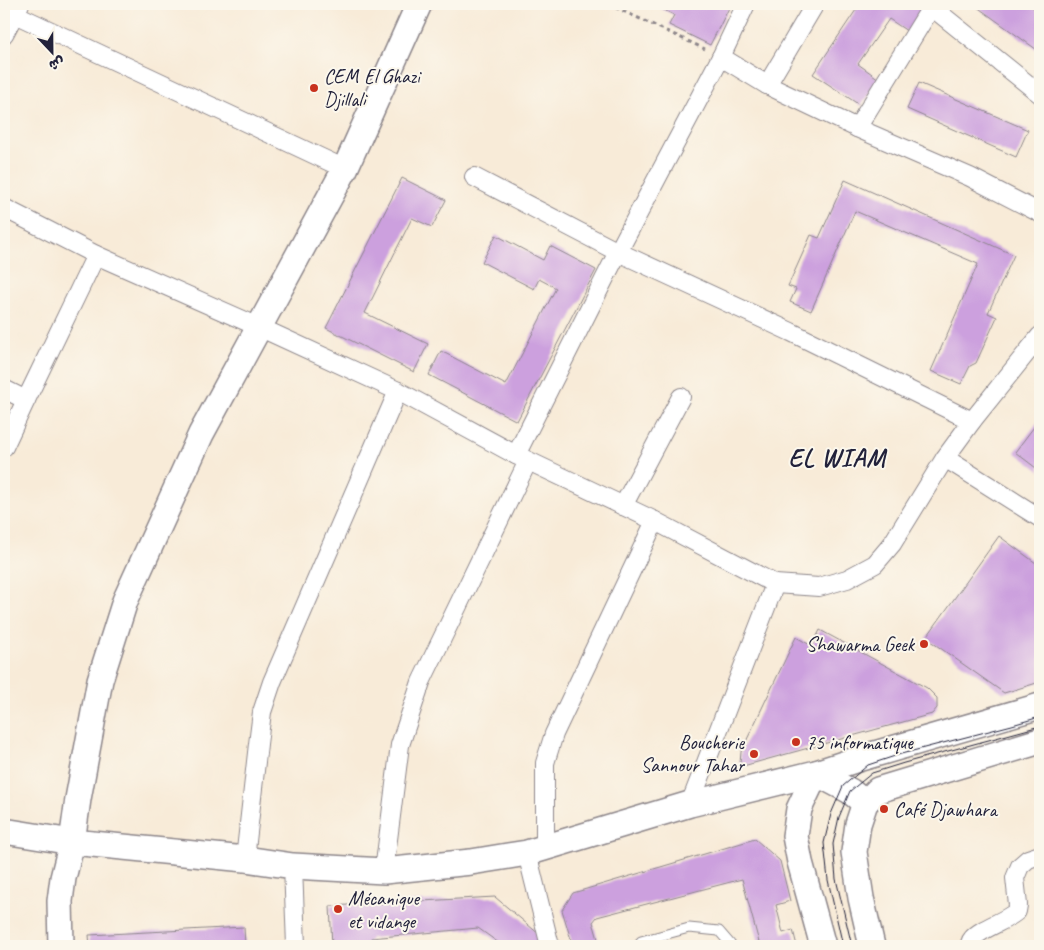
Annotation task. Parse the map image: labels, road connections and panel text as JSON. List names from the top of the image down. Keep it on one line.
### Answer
{"districts":["EL WIAM"],"places":["CEM El Ghazi Djillali","Shawarma Geek","75 informatique","Boucherie Sannour Tahar","Café Djawhara","Mécanique et vidange"],"north":"bottom"}
